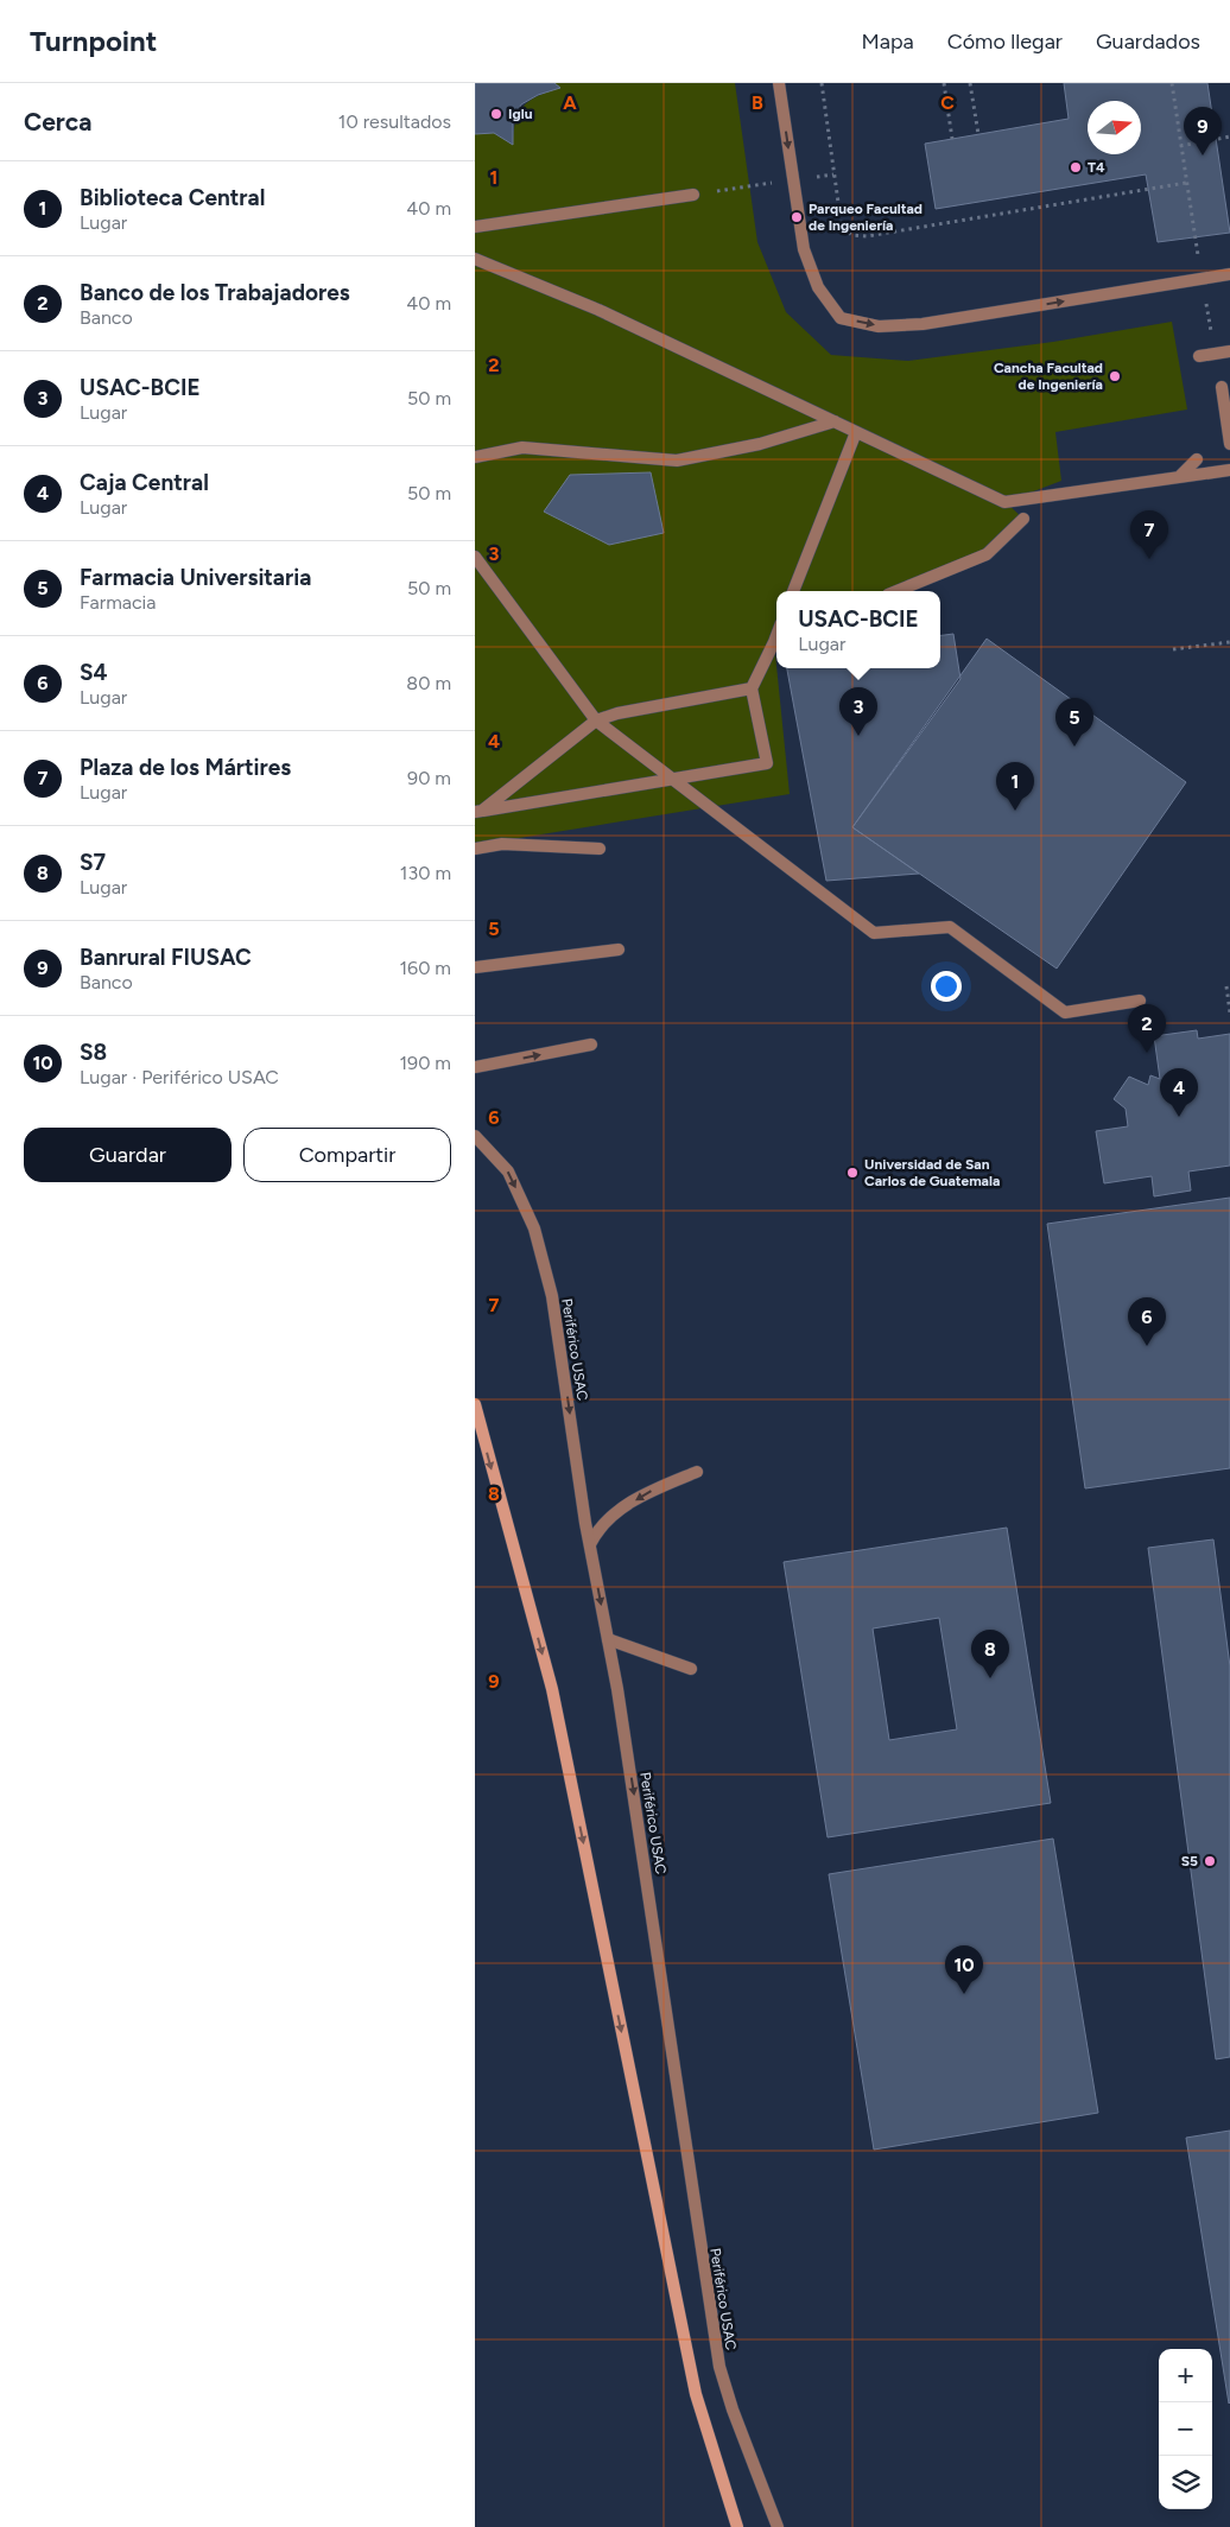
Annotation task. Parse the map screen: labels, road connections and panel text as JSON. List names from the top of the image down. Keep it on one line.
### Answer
{"streets":{"street":["Periférico USAC"]},"places":["Iglu","T4","Parqueo Facultad de Ingeniería","Cancha Facultad de Ingeniería","Universidad de San Carlos de Guatemala","S5"],"north":"right","page":{"header":"Turnpoint","nav":["Mapa","Cómo llegar","Guardados"],"heading":["Cerca","10 resultados"],"pins":["9","7","3","5","1","2","4","6","8","10"],"list":[{"mark":"1","name":"Biblioteca Central","note":"Lugar","value":"40 m"},{"mark":"2","name":"Banco de los Trabajadores","note":"Banco","value":"40 m"},{"mark":"3","name":"USAC-BCIE","note":"Lugar","value":"50 m"},{"mark":"4","name":"Caja Central","note":"Lugar","value":"50 m"},{"mark":"5","name":"Farmacia Universitaria","note":"Farmacia","value":"50 m"},{"mark":"6","name":"S4","note":"Lugar","value":"80 m"},{"mark":"7","name":"Plaza de los Mártires","note":"Lugar","value":"90 m"},{"mark":"8","name":"S7","note":"Lugar","value":"130 m"},{"mark":"9","name":"Banrural FIUSAC","note":"Banco","value":"160 m"},{"mark":"10","name":"S8","note":"Lugar · Periférico USAC","value":"190 m"}],"popup":["USAC-BCIE","Lugar"],"buttons":["Guardar","Compartir"],"map_buttons":["+","−"]},"grid":{"columns":["A","B","C"],"rows":["1","2","3","4","5","6","7","8","9"]}}
